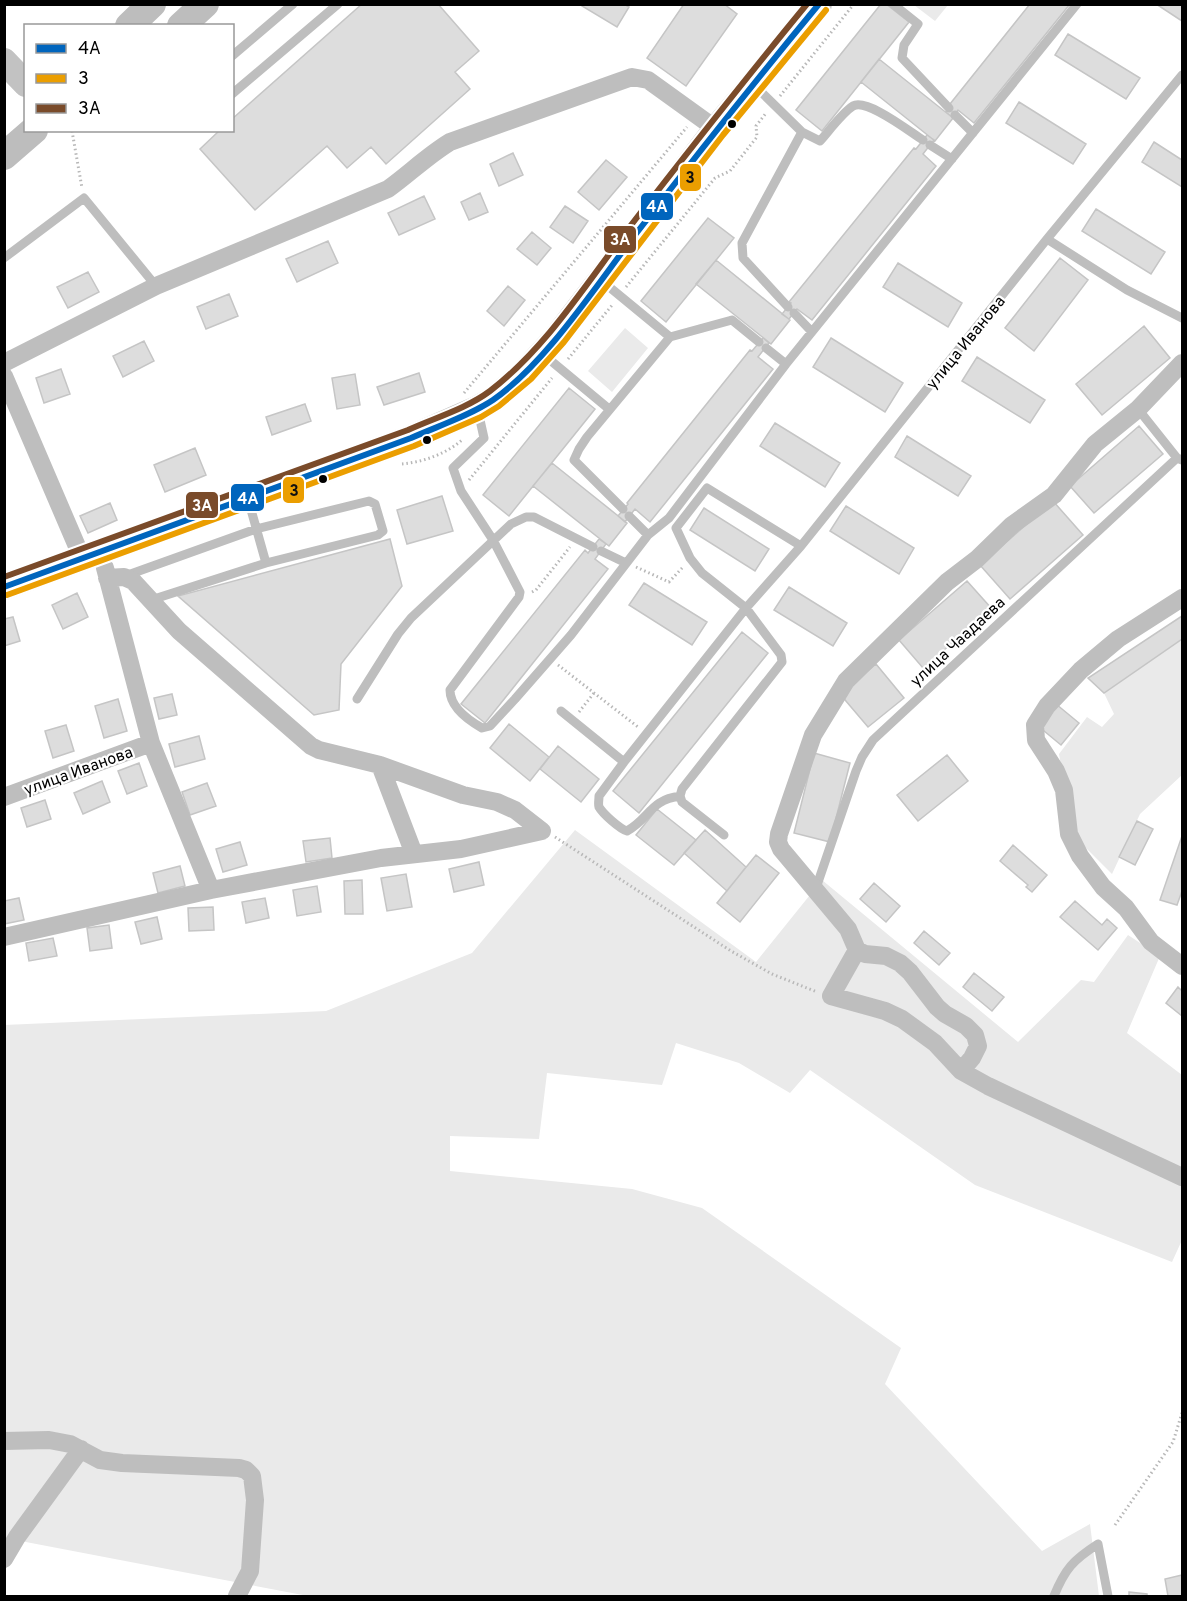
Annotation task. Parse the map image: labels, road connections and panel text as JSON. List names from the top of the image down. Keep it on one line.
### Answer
{"streets":{"street":["улица Иванова"],"lane":["улица Чаадаева"]},"lines":["transit line 4А","transit line 3А","transit line 3"],"legend":["4А","3","3А"]}
